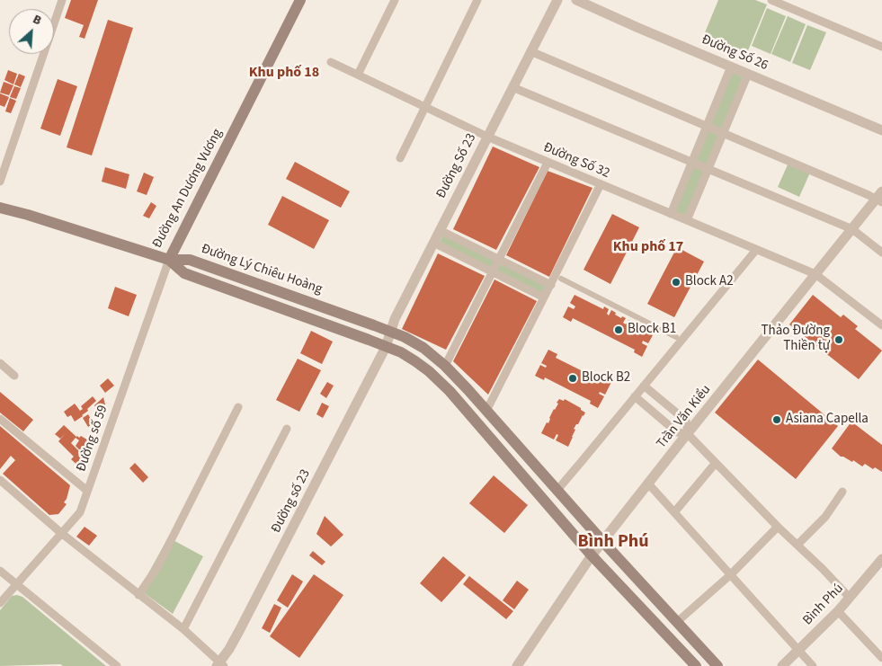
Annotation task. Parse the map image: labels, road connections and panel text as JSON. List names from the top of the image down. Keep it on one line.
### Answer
{"streets":{"main road":["Đường An Dương Vương","Đường Lý Chiêu Hoàng"],"street":["Đường Số 26","Đường Số 32","Đường Số 23","Trần Văn Kiểu","Đường số 59","Đường số 23","Bình Phú"]},"crossings":[["Đường Số 32","Đường Số 23"],["Đường Số 32","Trần Văn Kiểu"],["Đường Số 23","Đường Lý Chiêu Hoàng"],["Đường Số 23","Đường số 23"],["Đường An Dương Vương","Đường Lý Chiêu Hoàng"],["Đường An Dương Vương","Đường số 59"],["Đường Lý Chiêu Hoàng","Trần Văn Kiểu"],["Đường Lý Chiêu Hoàng","Đường số 59"]],"districts":["Khu phố 18","Khu phố 17","Bình Phú"],"places":["Block A2","Block B1","Thảo Đường Thiền tự","Block B2","Asiana Capella"],"north":"top right"}
